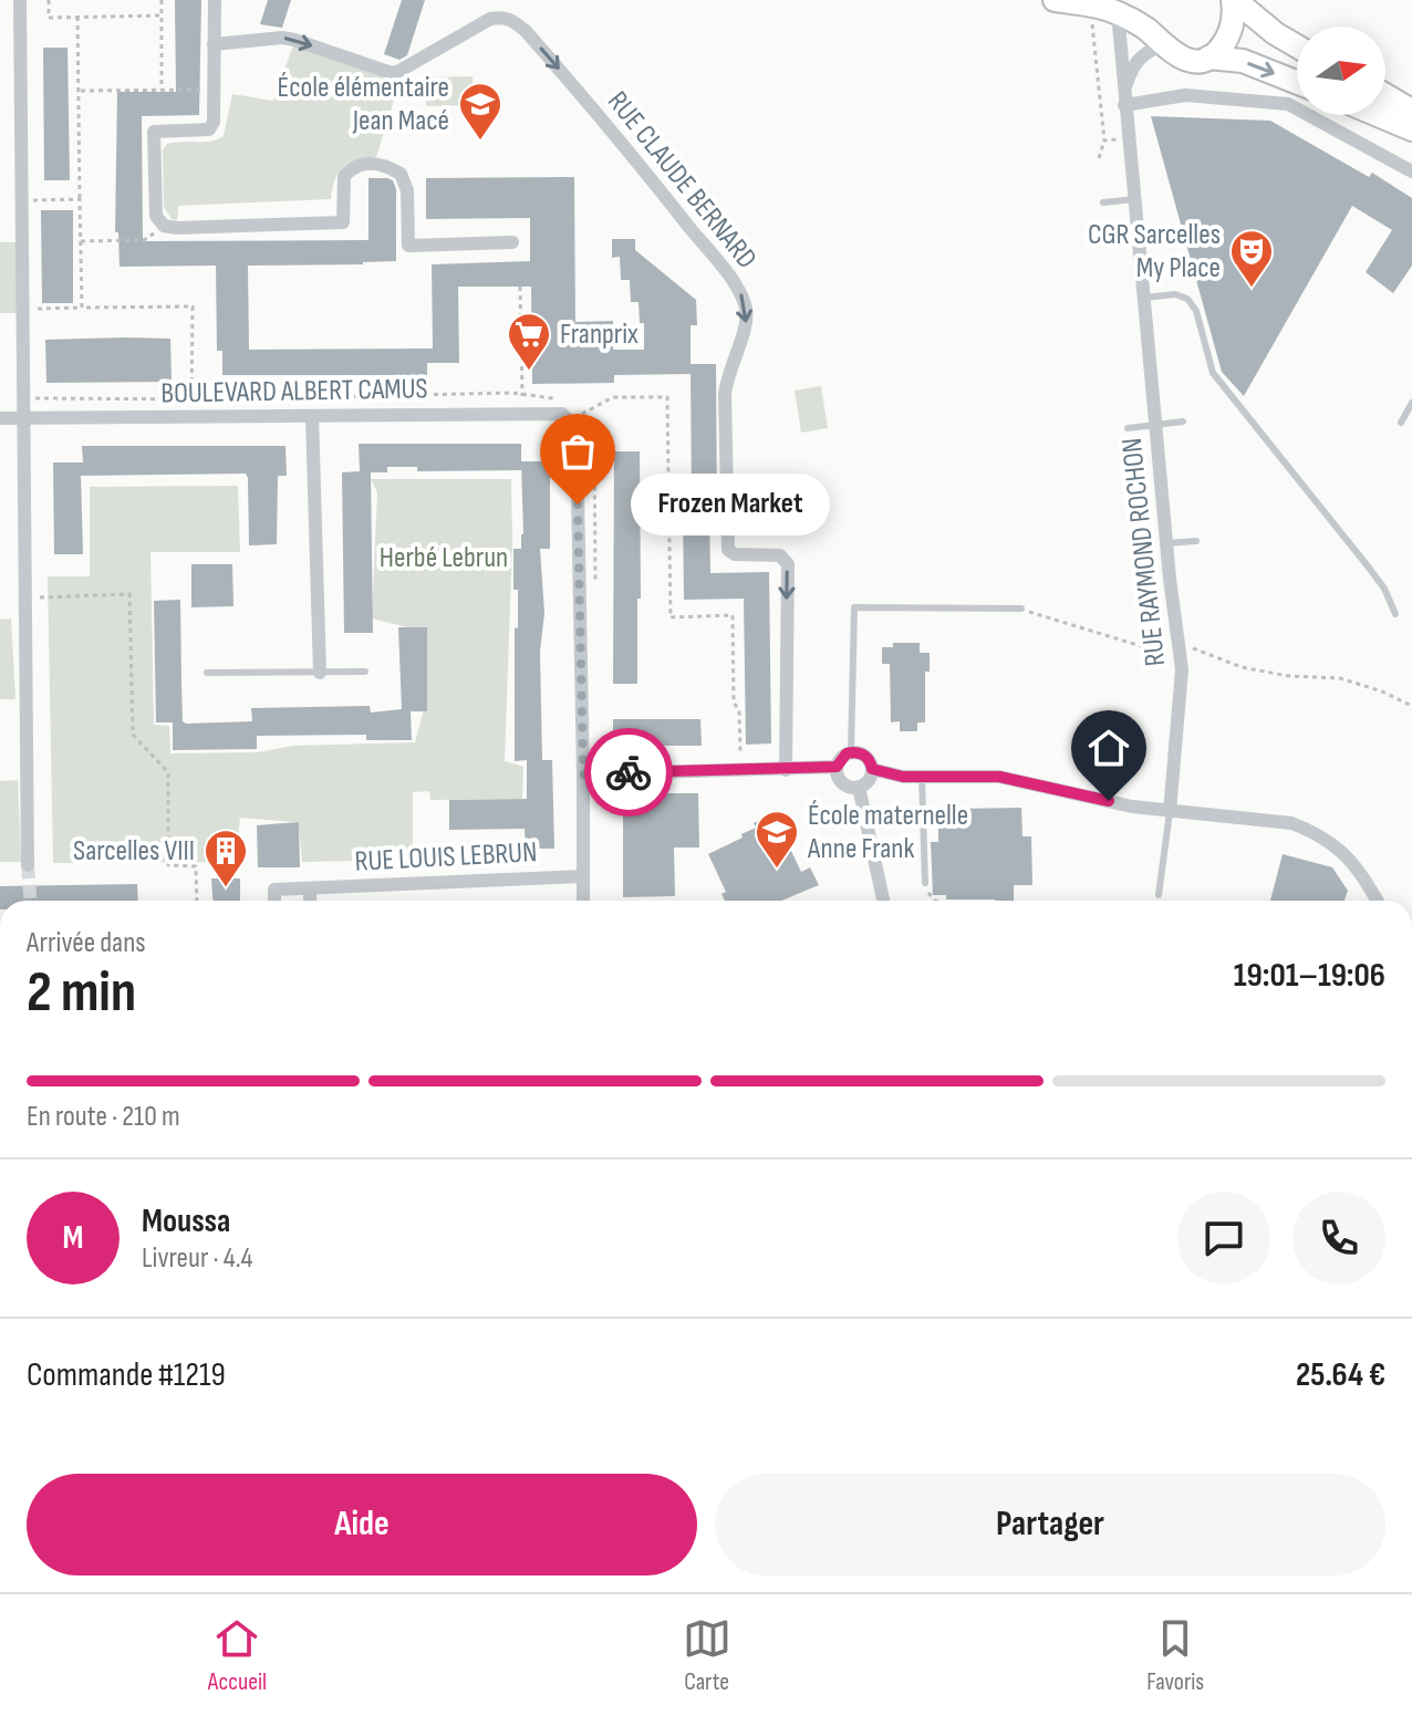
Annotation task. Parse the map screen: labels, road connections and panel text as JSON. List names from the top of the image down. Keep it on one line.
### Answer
{"streets":{"street":["RUE CLAUDE BERNARD","BOULEVARD ALBERT CAMUS","RUE RAYMOND ROCHON","RUE LOUIS LEBRUN"]},"parks":["Herbé Lebrun"],"places":{"school or university":["École élémentaire Jean Macé","École maternelle Anne Frank"],"theatre":["CGR Sarcelles My Place"],"supermarket":["Franprix"],"other":["Frozen Market"],"building":["Sarcelles VIII"]},"north":"right","page":{"bubble":"Frozen Market","heading":["2 min","Arrivée dans","19:01–19:06"],"panel":["Moussa","Livreur · 4.4","Commande #1219","25.64 €"],"bar":"En route · 210 m","round":"M","buttons":["Aide","Partager"],"tabs":["Accueil","Carte","Favoris"]}}
